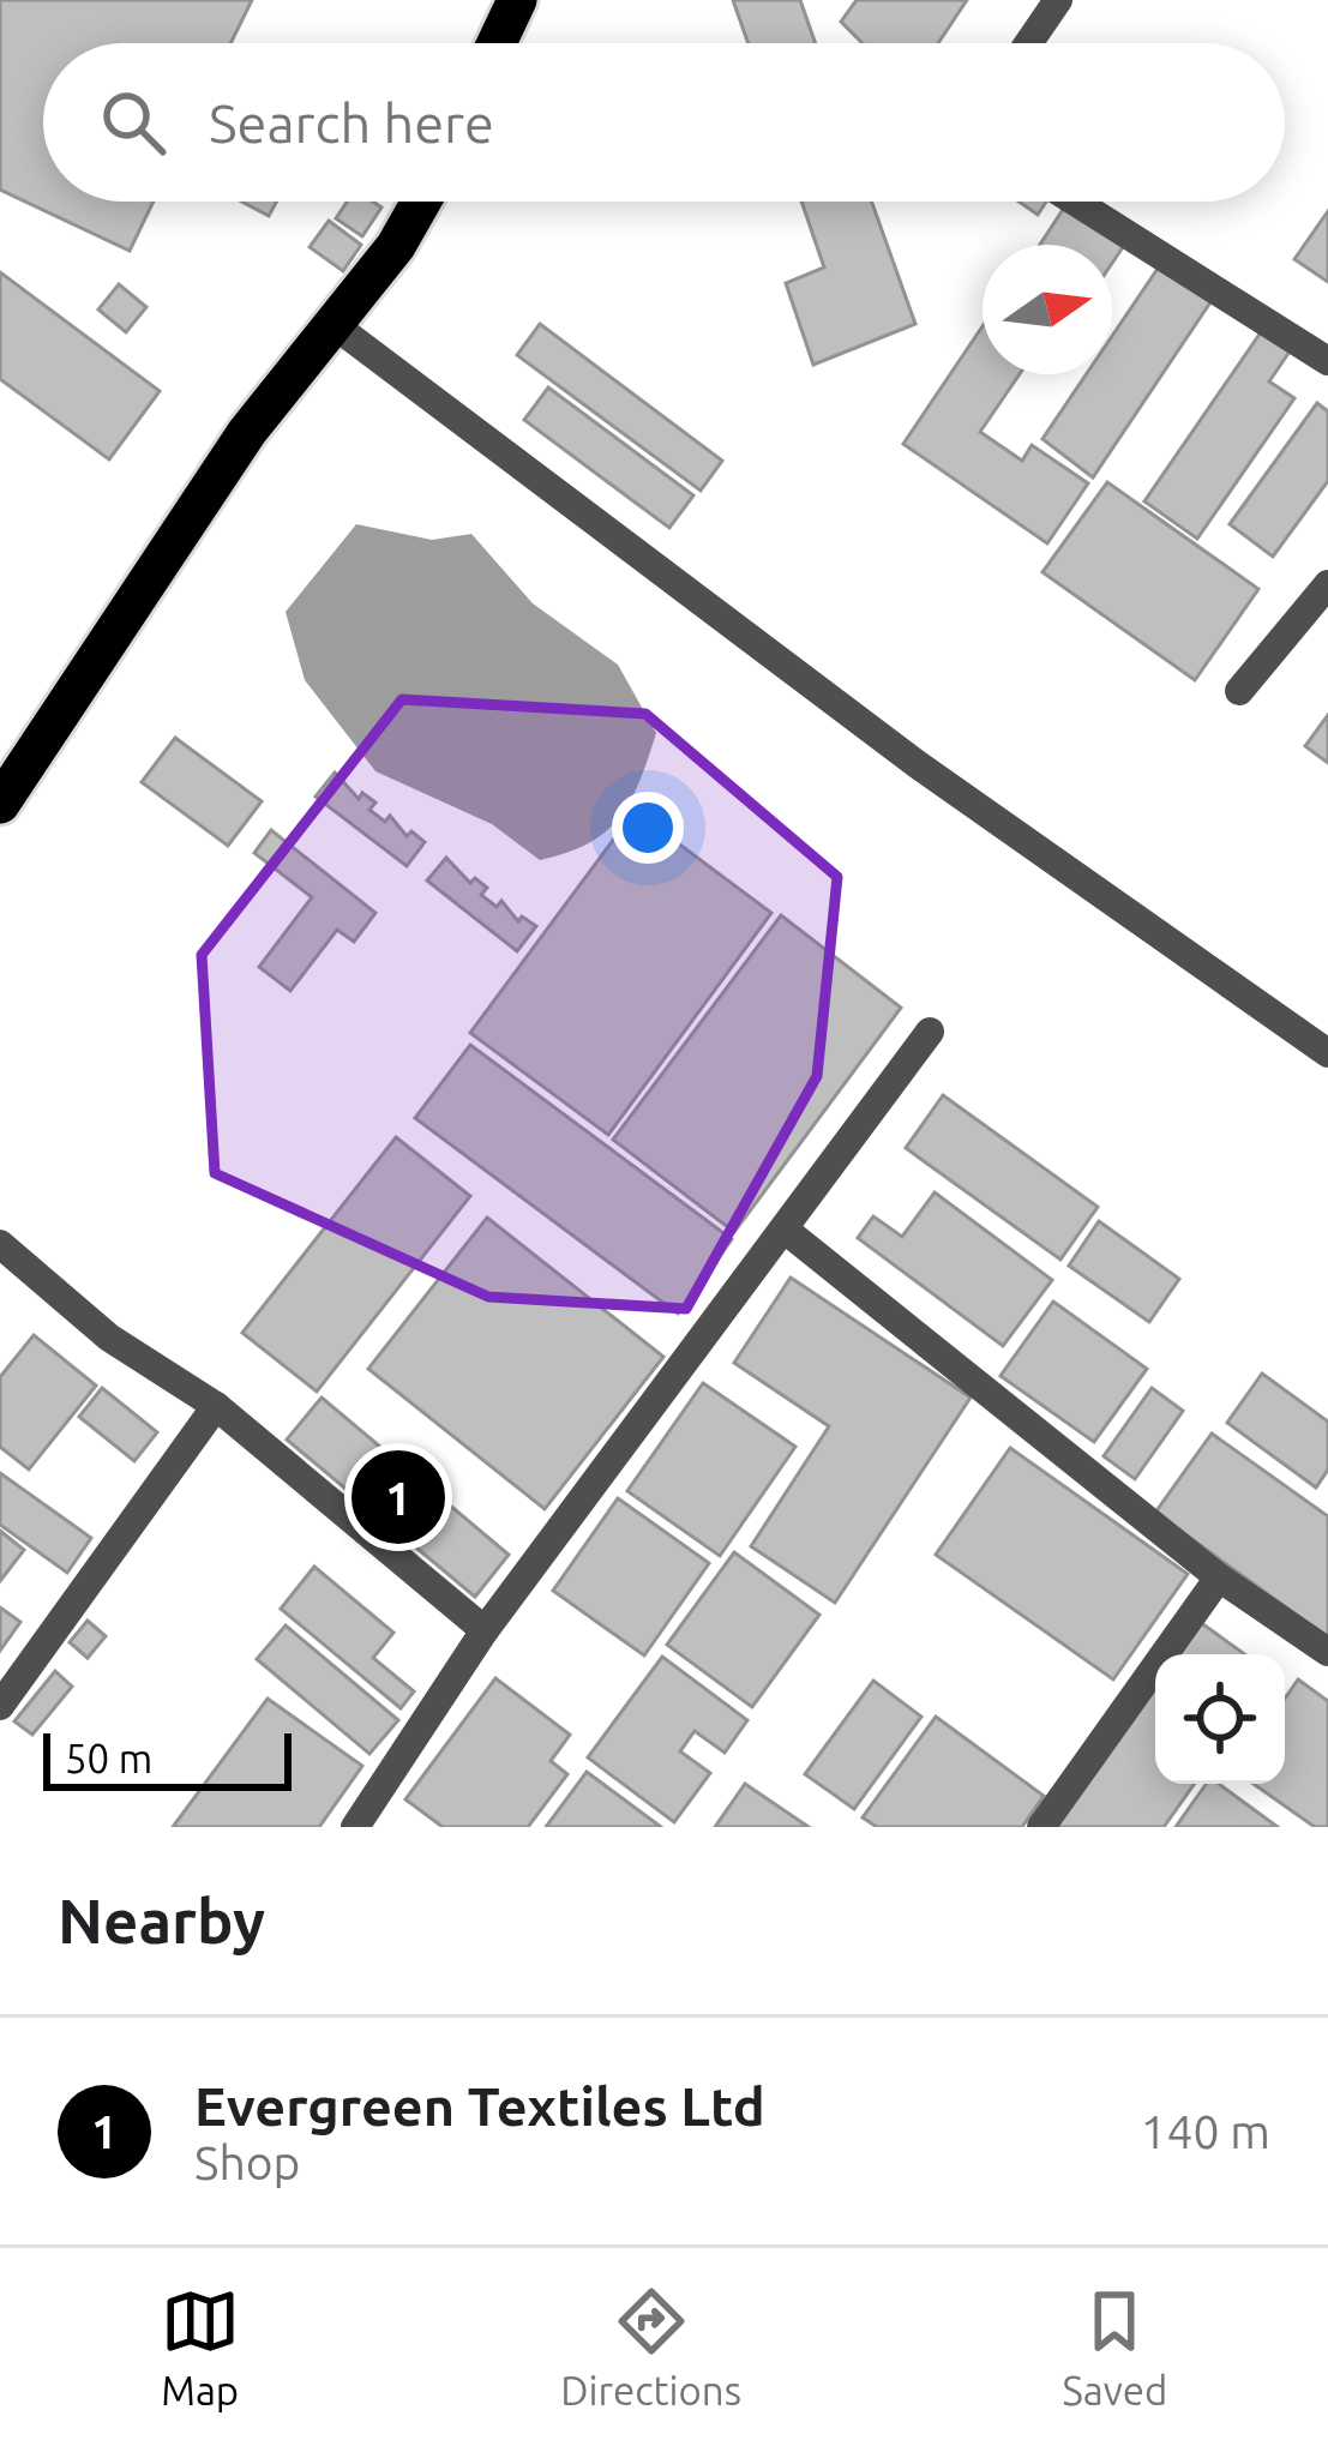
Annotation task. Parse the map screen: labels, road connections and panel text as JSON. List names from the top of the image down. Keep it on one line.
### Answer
{"scale_bar":"50 m","north":"right","page":{"search":"Search here","pins":"1","scale":"50 m","heading":"Nearby","list":[{"mark":"1","name":"Evergreen Textiles Ltd","note":"Shop","value":"140 m"}],"nav":["Map","Directions","Saved"]}}
